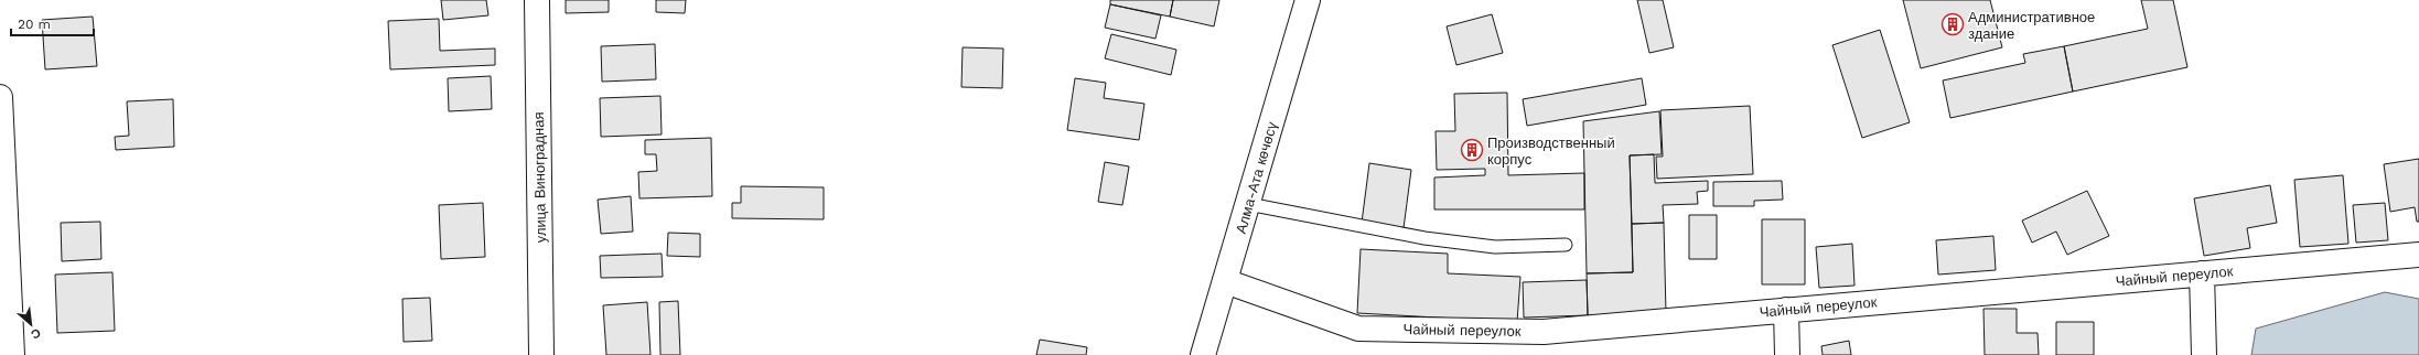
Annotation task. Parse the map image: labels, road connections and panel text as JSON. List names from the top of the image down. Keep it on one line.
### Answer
{"streets":{"main road":["улица Виноградная","Алма-Ата көчөсү","Чайный переулок"]},"crossings":[["Алма-Ата көчөсү","Чайный переулок"]],"places":{"building":["Административное здание","Производственный корпус"]},"scale_bar":"20 m","north":"bottom right"}
